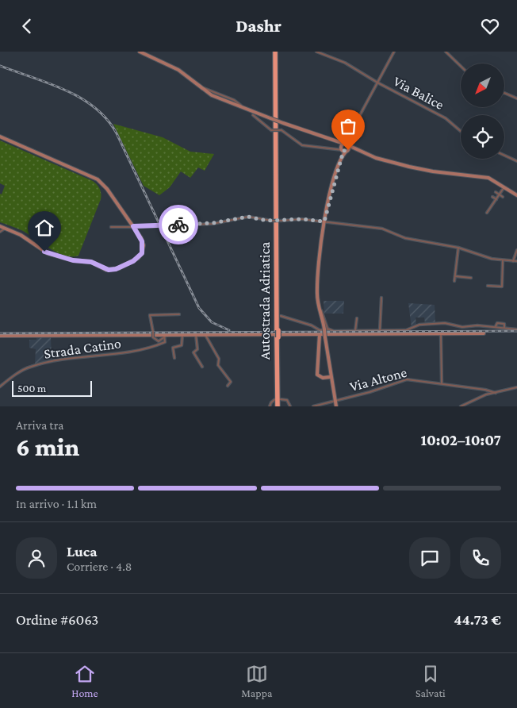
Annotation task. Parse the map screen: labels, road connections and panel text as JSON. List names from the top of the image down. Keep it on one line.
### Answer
{"streets":{"highway":["Autostrada Adriatica"],"street":["Via Balice","Strada Catino","Via Altone"]},"scale_bar":"500 m","north":"bottom left","page":{"header":"Dashr","scale":"500 m","heading":["6 min","Arriva tra","10:02–10:07"],"panel":["Luca","Corriere · 4.8","Ordine #6063","44.73 €"],"bar":"In arrivo · 1.1 km","tabs":["Home","Mappa","Salvati"]}}
